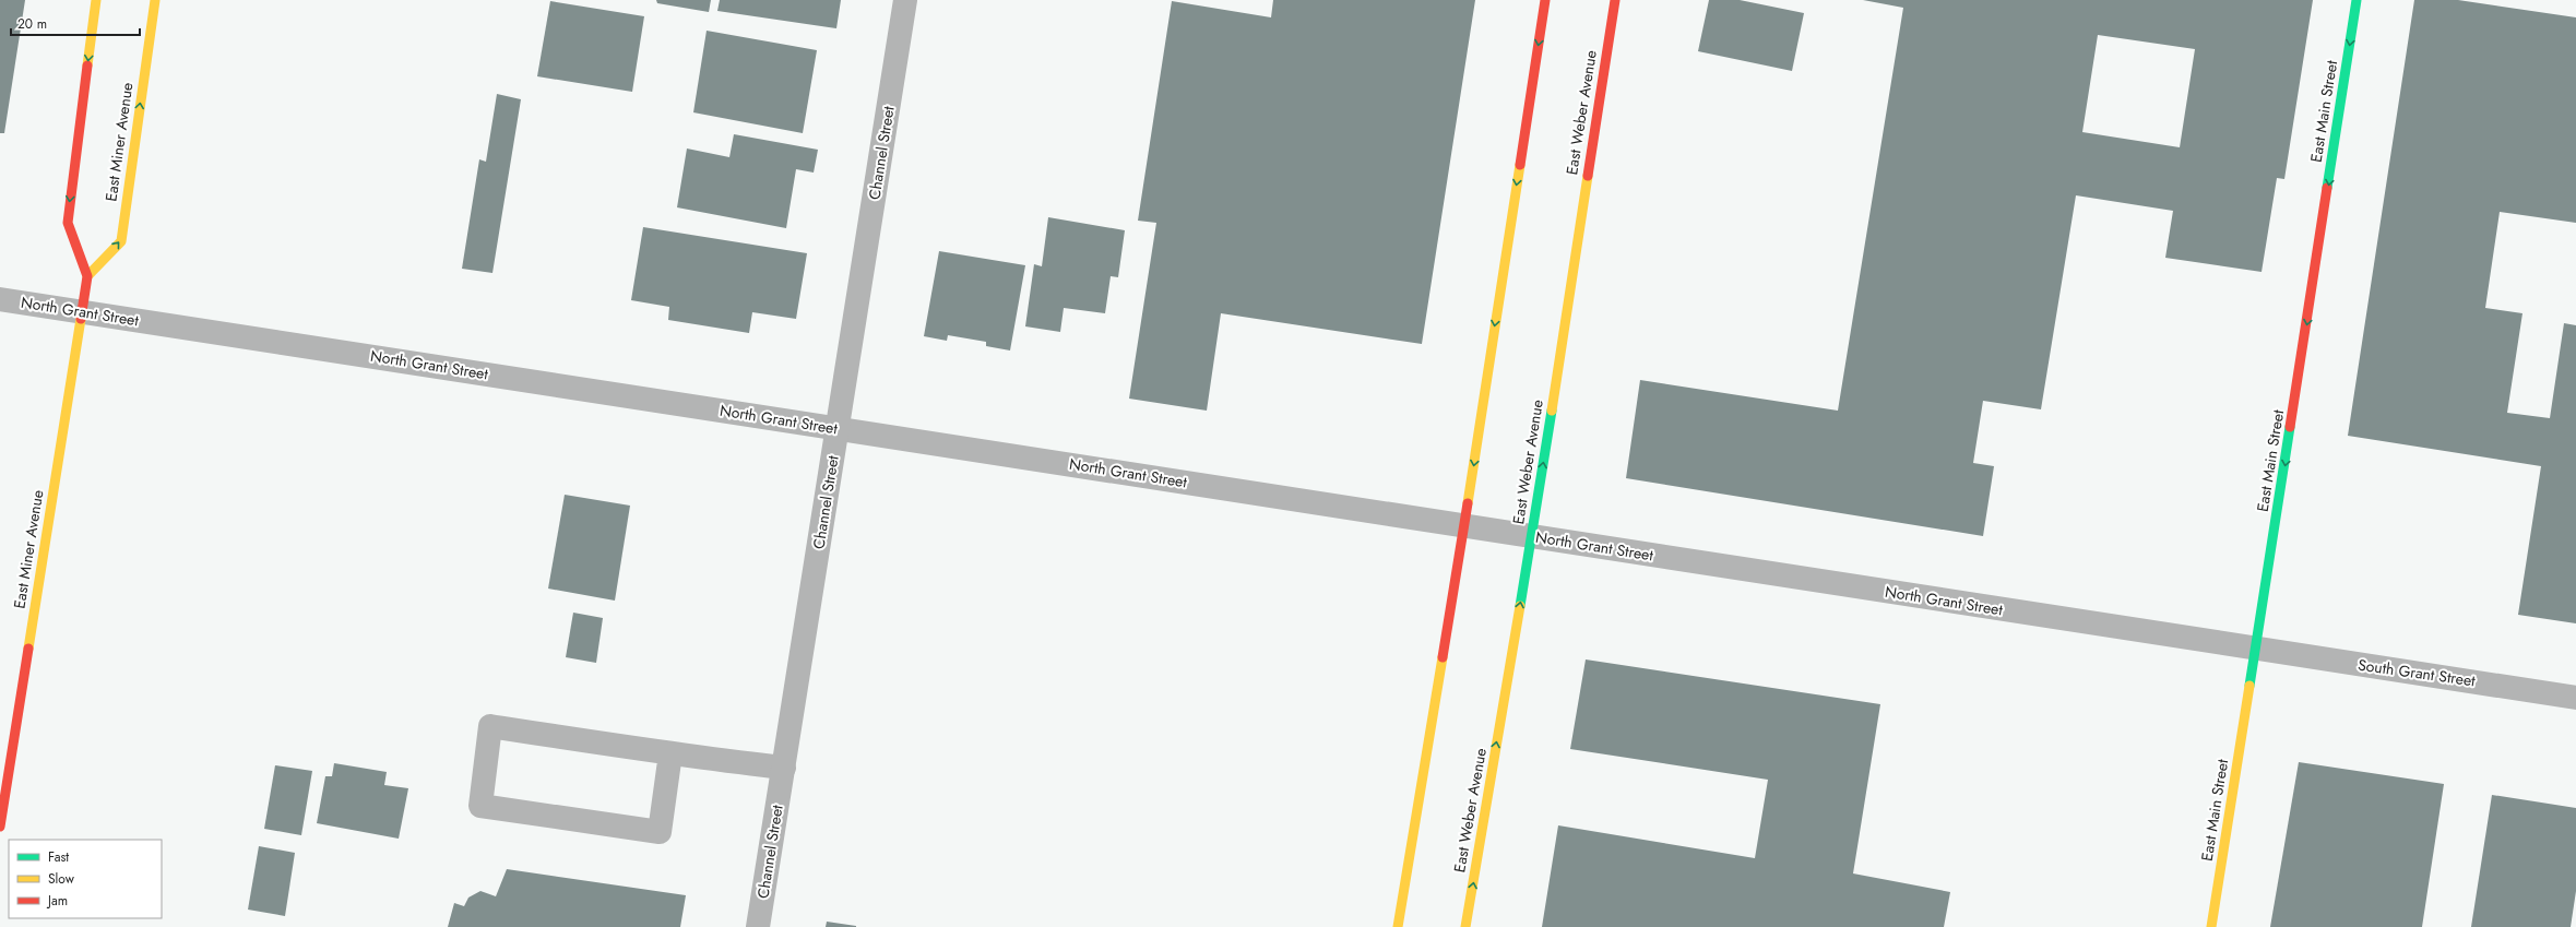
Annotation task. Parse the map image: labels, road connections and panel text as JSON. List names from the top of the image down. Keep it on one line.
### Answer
{"streets":{"main road":["East Main Street","East Weber Avenue","East Miner Avenue"],"street":["Channel Street","North Grant Street","South Grant Street"]},"crossings":[["East Main Street","North Grant Street"],["East Main Street","South Grant Street"],["East Weber Avenue","North Grant Street"],["East Miner Avenue","North Grant Street"],["Channel Street","North Grant Street"],["North Grant Street","South Grant Street"]],"one_way":["East Main Street"],"legend":["Fast","Slow","Jam"],"scale_bar":"20 m"}
